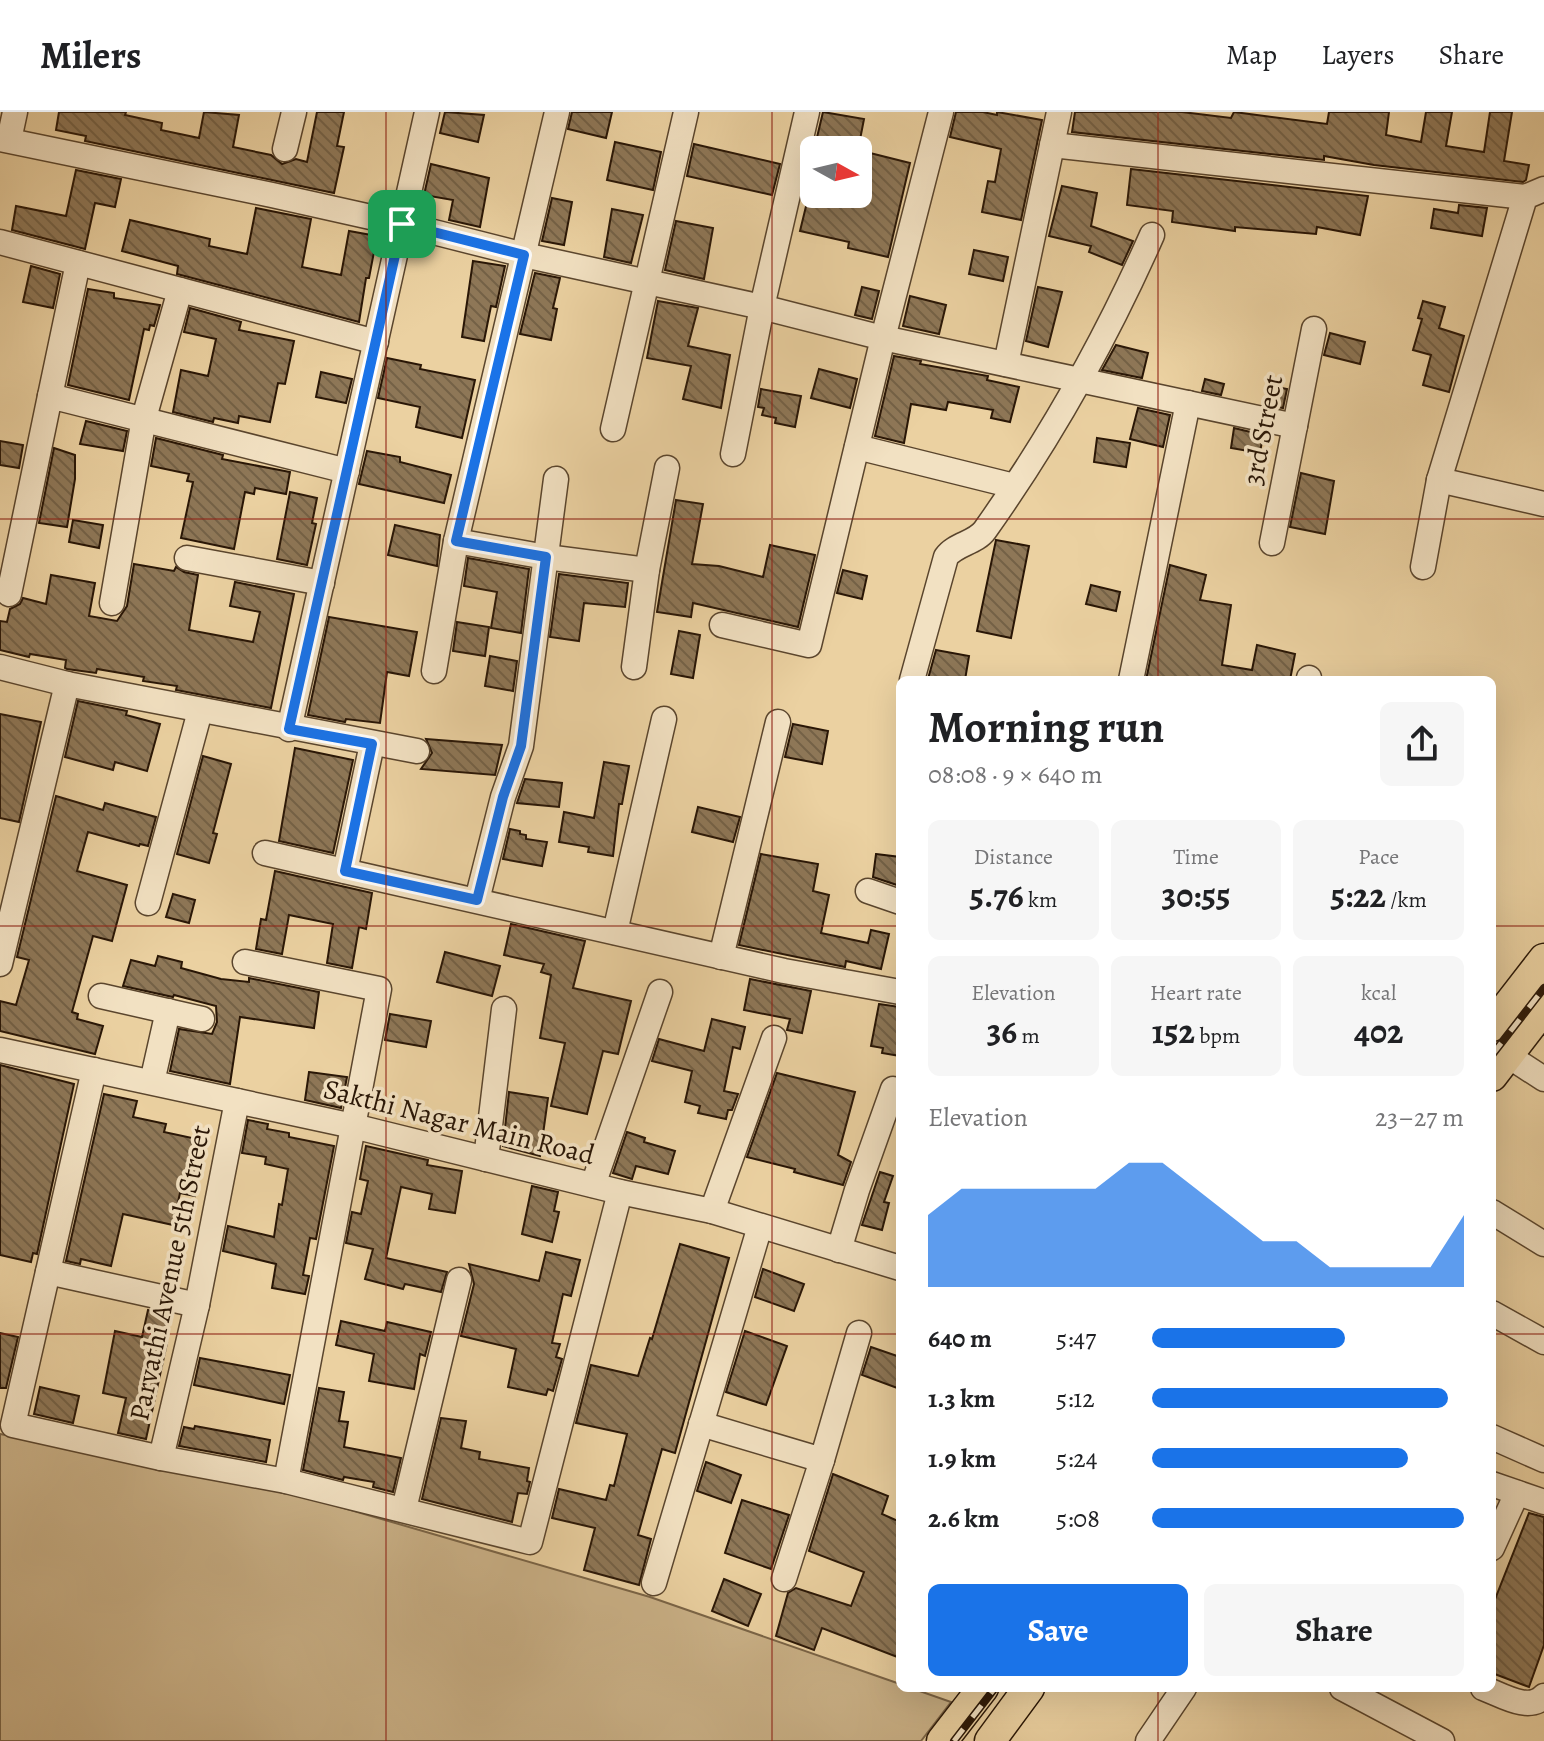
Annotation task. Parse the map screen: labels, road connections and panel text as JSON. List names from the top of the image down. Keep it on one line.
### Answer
{"streets":{"street":["3rd Street","Sakthi Nagar Main Road","Parvathi Avenue 5th Street"]},"crossings":[["Sakthi Nagar Main Road","Parvathi Avenue 5th Street"]],"north":"right","page":{"header":"Milers","nav":["Map","Layers","Share"],"heading":["Morning run","08:08 · 9 × 640 m"],"stats":[["Distance","5.76 km"],["Time","30:55"],["Pace","5:22 /km"],["Elevation","36 m"],["Heart rate","152 bpm"],["kcal","402"]],"chart":["Elevation","23–27 m"],"list":[{"name":"640 m","note":"5:47"},{"name":"1.3 km","note":"5:12"},{"name":"1.9 km","note":"5:24"},{"name":"2.6 km","note":"5:08"}],"buttons":["Save","Share"]}}
